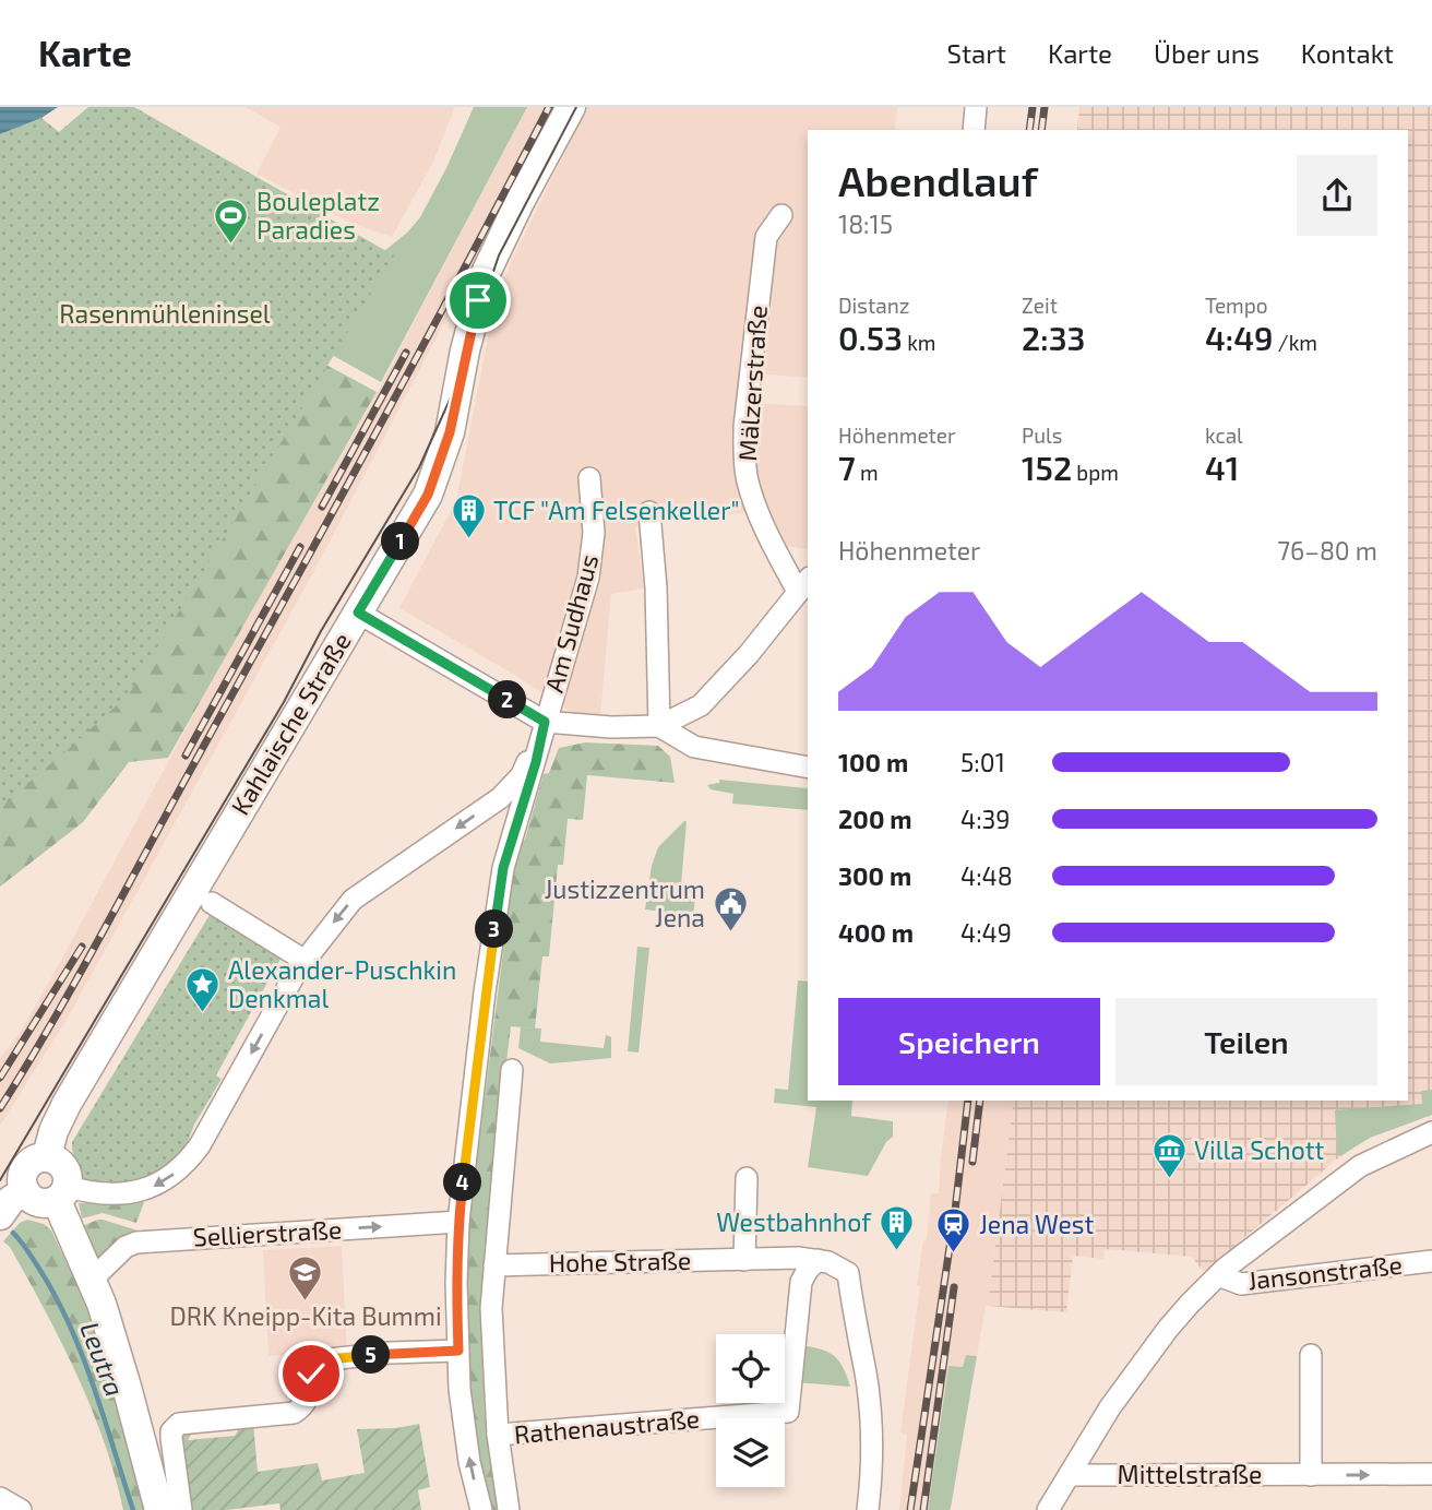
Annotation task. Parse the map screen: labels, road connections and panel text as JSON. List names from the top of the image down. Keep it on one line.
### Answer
{"streets":{"main road":["Kahlaische Straße"],"street":["Mälzerstraße","Am Sudhaus","Sellierstraße","Hohe Straße","Jansonstraße","Rathenaustraße","Mittelstraße"]},"crossings":[["Hohe Straße","Rathenaustraße"]],"one_way":["Sellierstraße"],"water":["Leutra"],"parks":["Rasenmühleninsel"],"places":{"sports":["Bouleplatz Paradies"],"building":["TCF \"Am Felsenkeller\"","Westbahnhof"],"public building":["Justizzentrum Jena"],"place":["Alexander-Puschkin Denkmal"],"museum":["Villa Schott"],"station":["Jena West"],"school or university":["DRK Kneipp-Kita Bummi"]},"page":{"header":"Karte","nav":["Start","Karte","Über uns","Kontakt"],"heading":["Abendlauf","18:15"],"stats":[["Distanz","0.53 km"],["Zeit","2:33"],["Tempo","4:49 /km"],["Höhenmeter","7 m"],["Puls","152 bpm"],["kcal","41"]],"chart":["Höhenmeter","76–80 m"],"pins":["1","2","3","4","5"],"list":[{"name":"100 m","note":"5:01"},{"name":"200 m","note":"4:39"},{"name":"300 m","note":"4:48"},{"name":"400 m","note":"4:49"}],"buttons":["Speichern","Teilen"]}}
